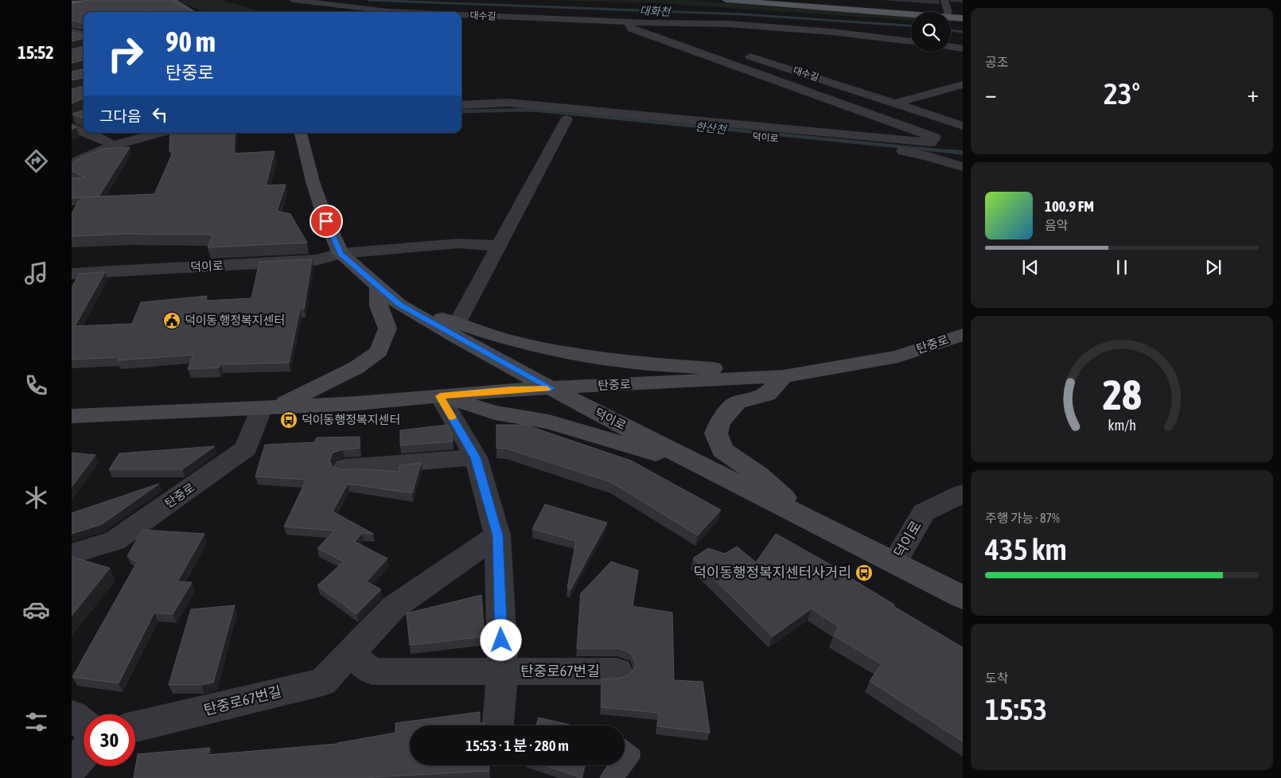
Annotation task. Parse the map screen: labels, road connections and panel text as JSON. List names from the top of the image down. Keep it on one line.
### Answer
{"streets":{"main road":["덕이로","탄중로"],"street":["대수길","탄중로67번길"]},"crossings":[["덕이로","탄중로"],["탄중로","탄중로67번길"]],"water":["대화천","한산천"],"places":{"public building":["덕이동 행정복지센터"],"bus stop":["덕이동행정복지센터","덕이동행정복지센터사거리"]},"page":{"tabs":"15:52","tile":["공조",["주행 가능 · 87%","435 km"],["도착","15:53"]],"turn":["90 m","탄중로"],"heat":["−","23°","+"],"then":"그다음","song":["100.9 FM","음악"],"limit":"30","trip":"15:53 · 1 분 · 280 m","gauge":["28","km/h"]}}
